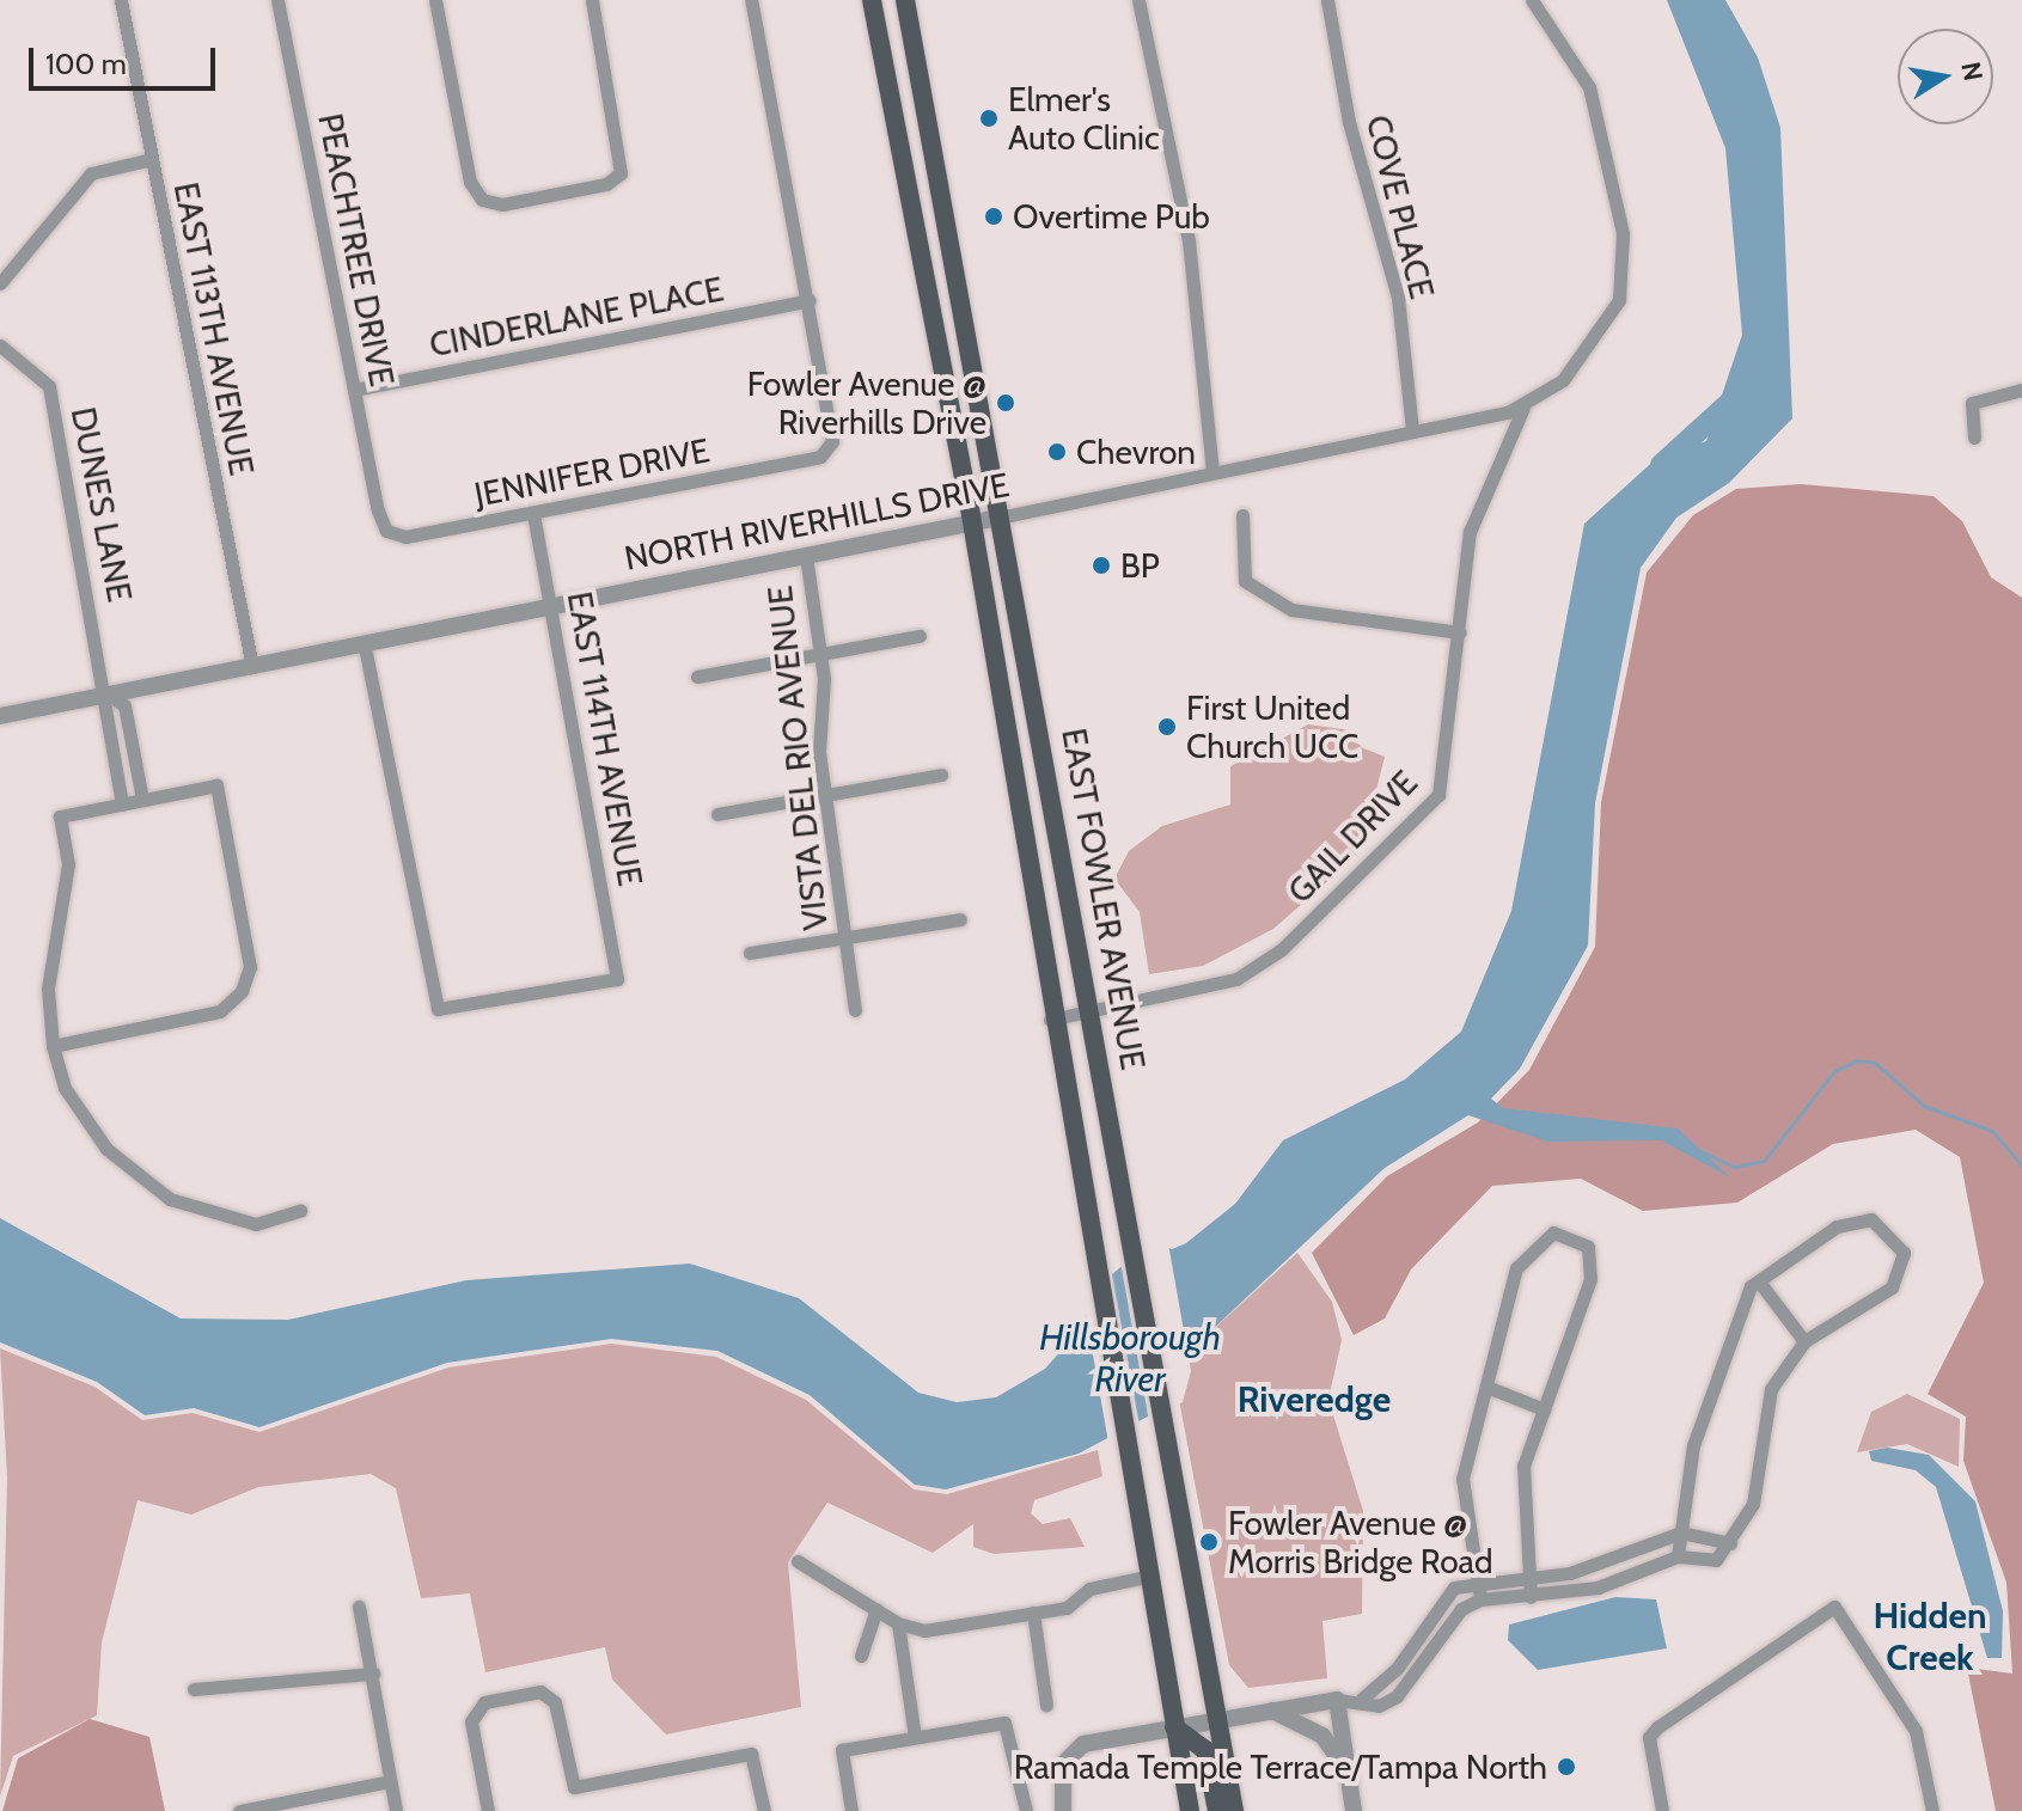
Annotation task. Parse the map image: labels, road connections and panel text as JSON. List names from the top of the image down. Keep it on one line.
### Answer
{"streets":{"main road":["EAST FOWLER AVENUE"],"street":["COVE PLACE","PEACHTREE DRIVE","CINDERLANE PLACE","EAST 113TH AVENUE","JENNIFER DRIVE","DUNES LANE","NORTH RIVERHILLS DRIVE","EAST 114TH AVENUE","VISTA DEL RIO AVENUE","GAIL DRIVE"]},"crossings":[["COVE PLACE","NORTH RIVERHILLS DRIVE"],["PEACHTREE DRIVE","CINDERLANE PLACE"],["PEACHTREE DRIVE","JENNIFER DRIVE"],["CINDERLANE PLACE","JENNIFER DRIVE"],["EAST 113TH AVENUE","NORTH RIVERHILLS DRIVE"],["JENNIFER DRIVE","EAST 114TH AVENUE"],["DUNES LANE","NORTH RIVERHILLS DRIVE"],["NORTH RIVERHILLS DRIVE","EAST 114TH AVENUE"],["NORTH RIVERHILLS DRIVE","VISTA DEL RIO AVENUE"],["NORTH RIVERHILLS DRIVE","GAIL DRIVE"],["NORTH RIVERHILLS DRIVE","EAST FOWLER AVENUE"],["GAIL DRIVE","EAST FOWLER AVENUE"]],"districts":["Riveredge","Hidden Creek"],"water":["Hillsborough River"],"places":["Elmer's Auto Clinic","Overtime Pub","Fowler Avenue @ Riverhills Drive","Chevron","BP","First United Church UCC","Fowler Avenue @ Morris Bridge Road","Ramada Temple Terrace/Tampa North"],"scale_bar":"100 m","north":"right"}
